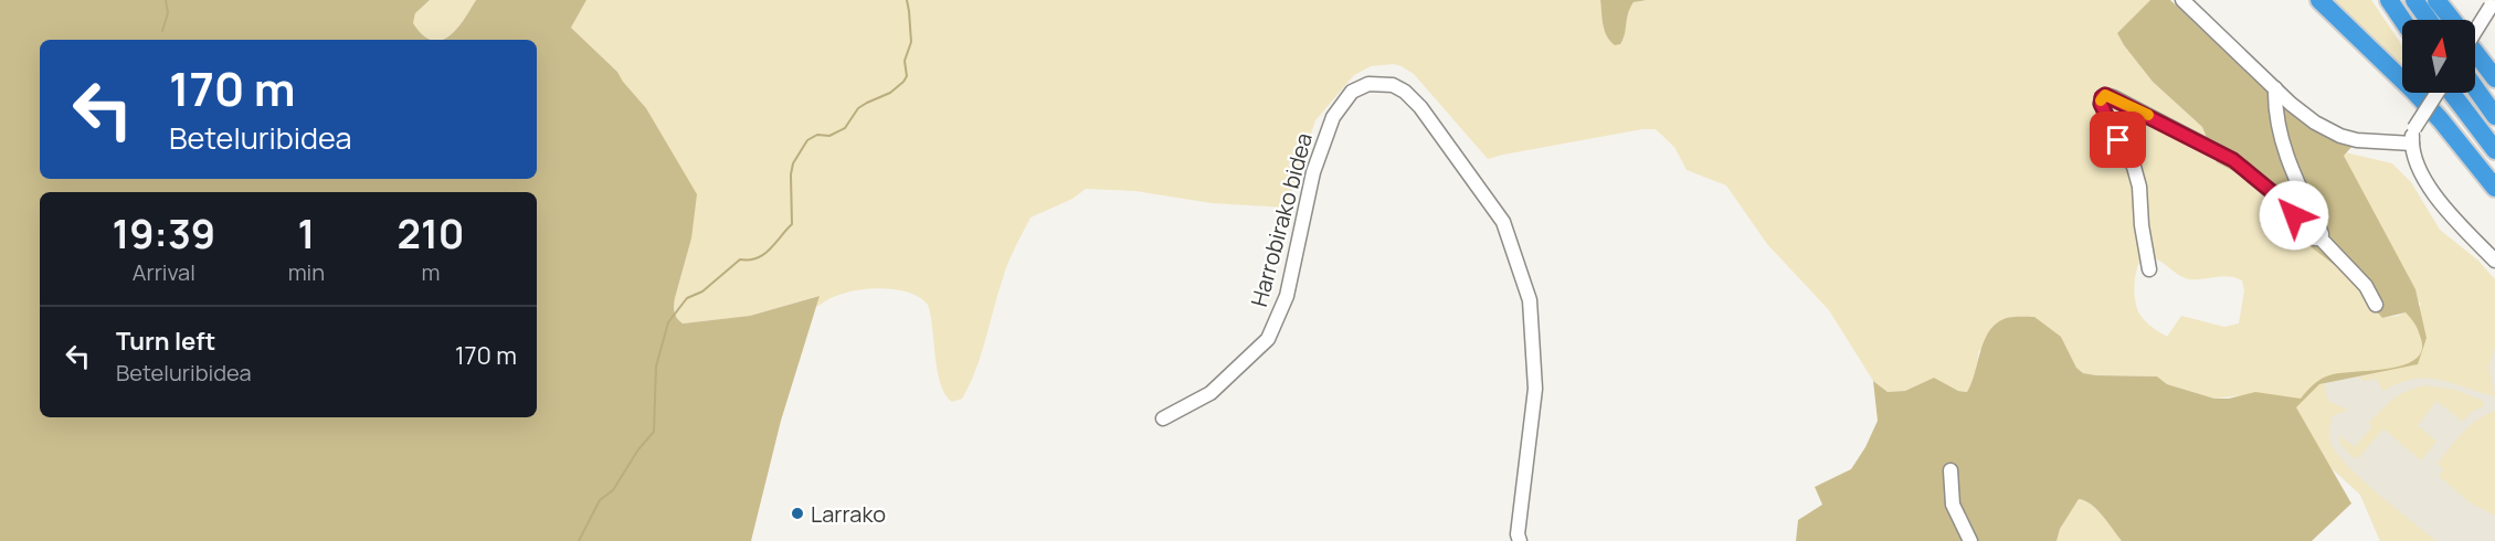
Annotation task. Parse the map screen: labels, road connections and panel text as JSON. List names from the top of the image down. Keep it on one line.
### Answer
{"streets":{"street":["Harrobirako bidea"]},"places":["Larrako"],"north":"top","page":{"turn":["170 m","Beteluribidea"],"eta":["19:39","Arrival","1","min","210","m"],"list":[{"name":"Turn left","note":"Beteluribidea","value":"170 m"}]}}
